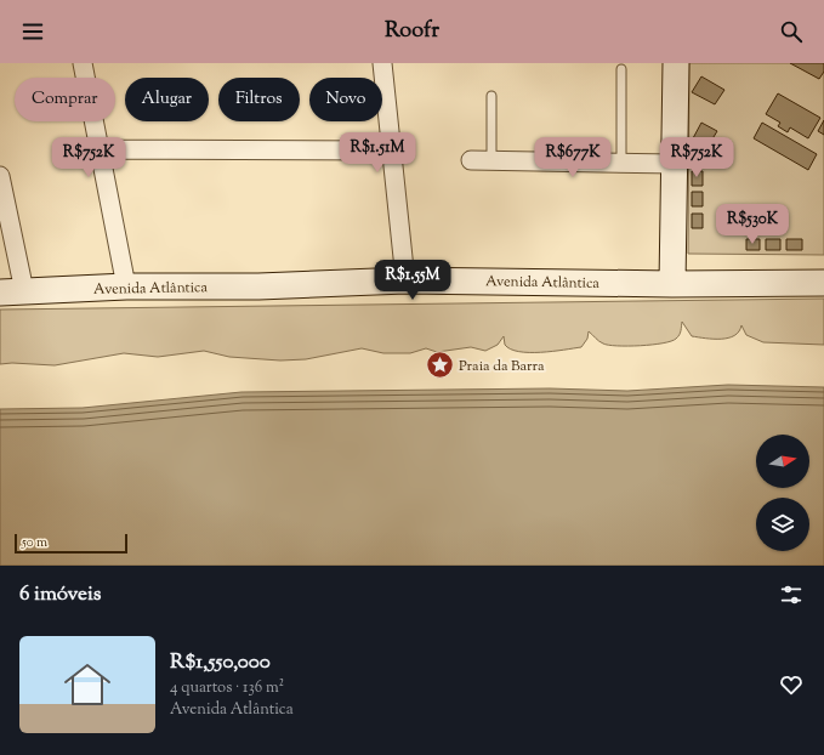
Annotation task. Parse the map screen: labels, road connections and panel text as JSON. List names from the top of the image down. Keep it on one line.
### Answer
{"streets":{"street":["Avenida Atlântica"]},"places":{"place":["Praia da Barra"]},"scale_bar":"50 m","north":"right","page":{"header":"Roofr","chip":["Comprar","Alugar","Filtros","Novo"],"price":["R$1.51M","R$752K","R$677K","R$752K","R$530K","R$1.55M"],"scale":"50 m","heading":"6 imóveis","list":[{"name":"R$1,550,000","note":"4 quartos · 136 m² · Avenida Atlântica"}]}}
